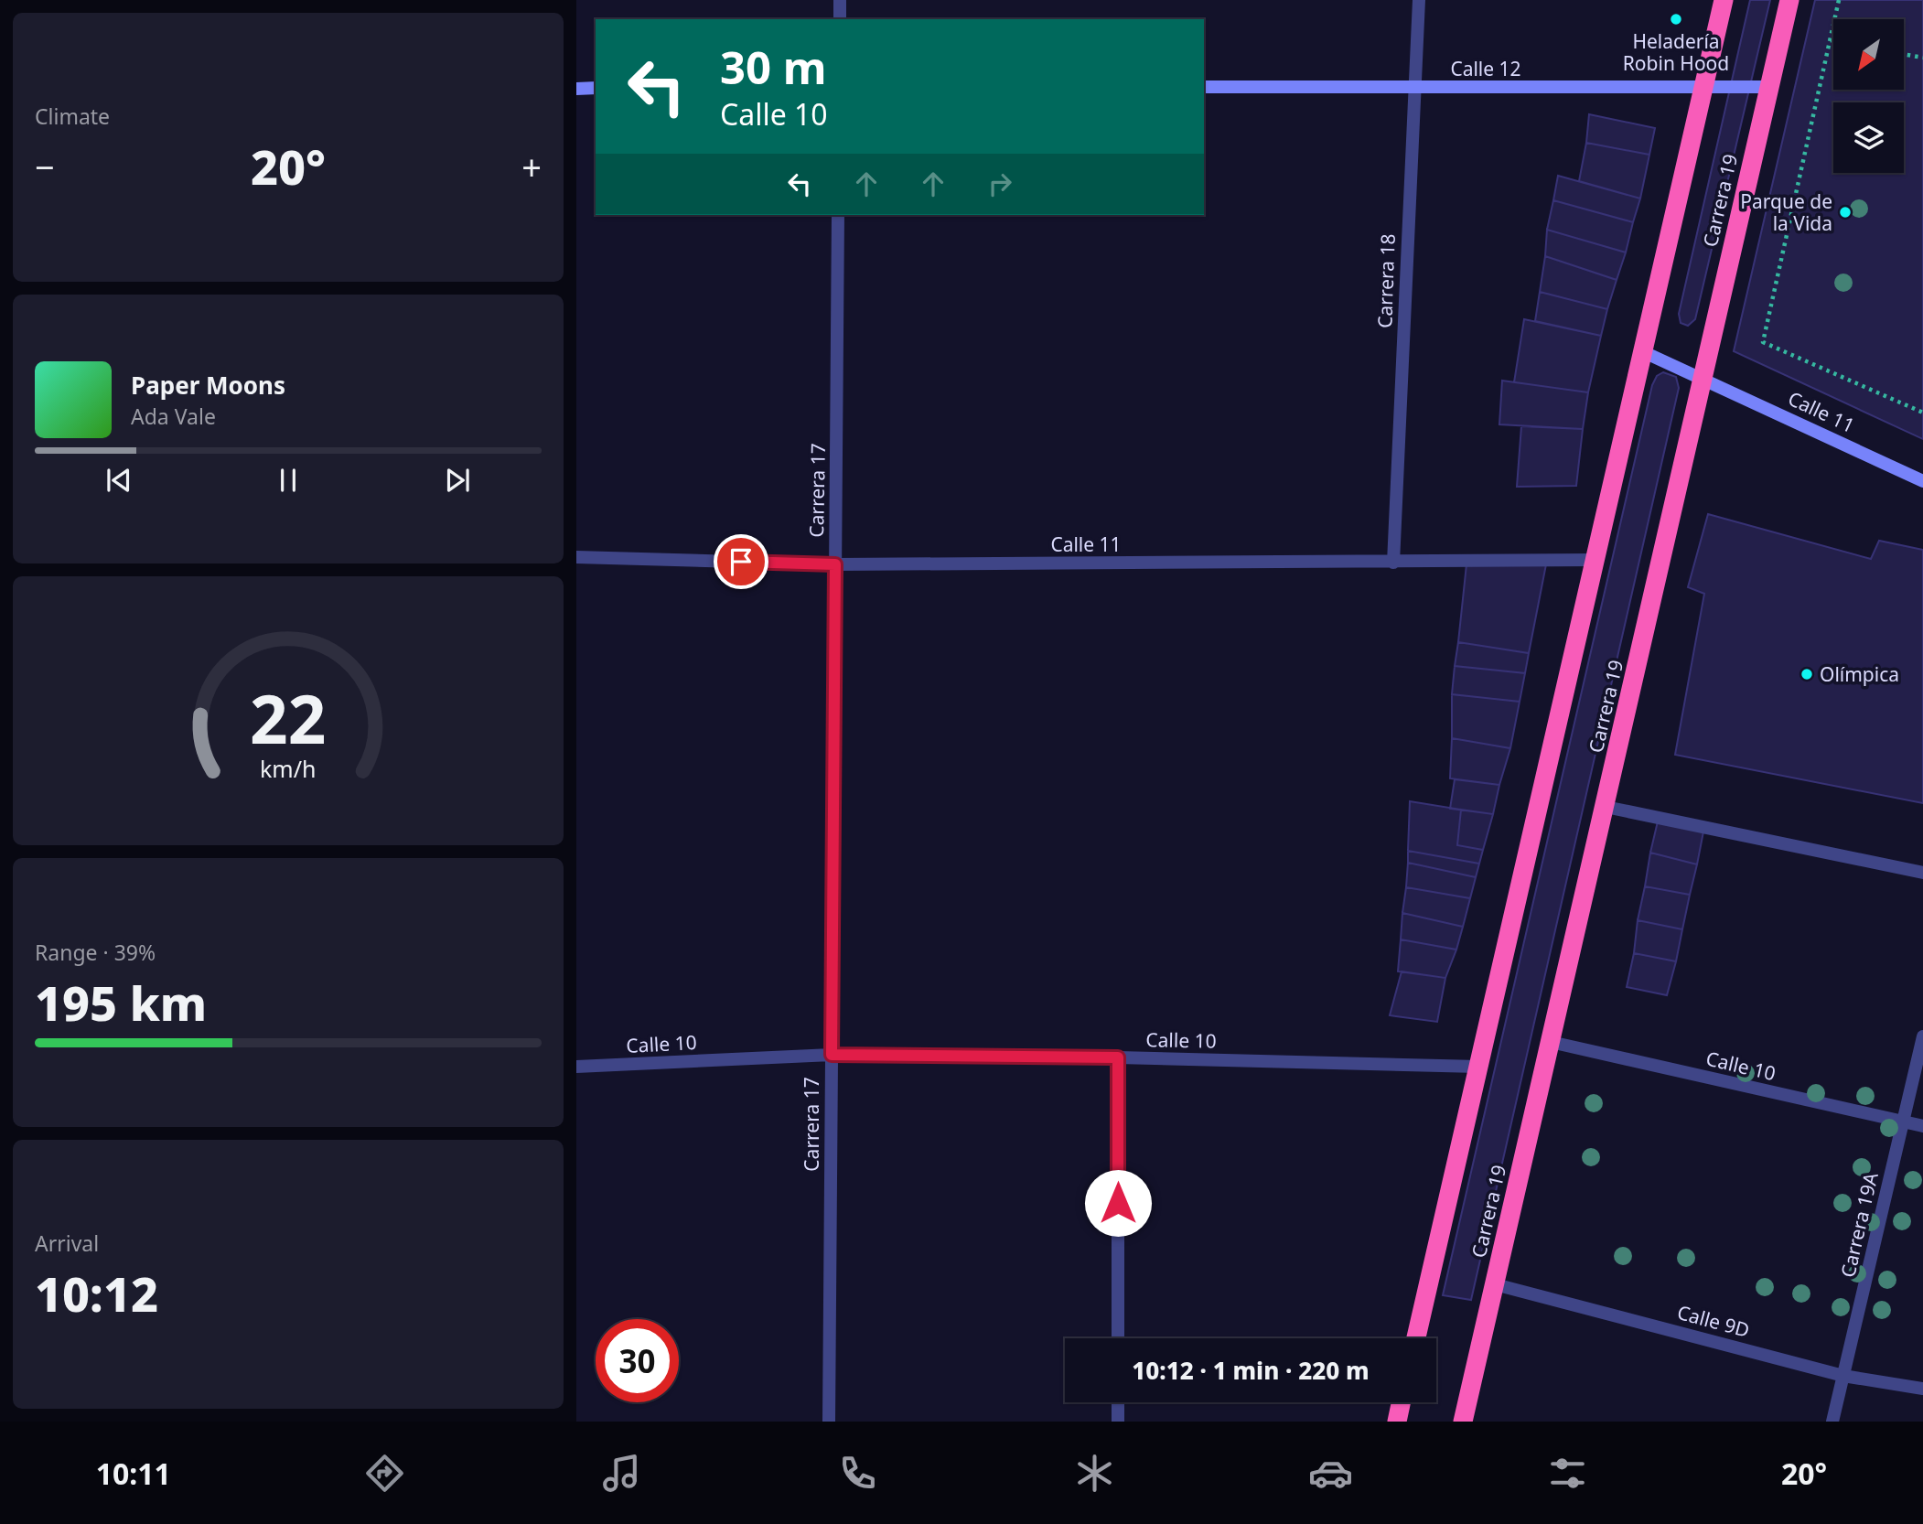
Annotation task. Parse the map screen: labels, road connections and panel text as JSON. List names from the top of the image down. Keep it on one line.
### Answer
{"streets":{"highway":["Carrera 19"],"street":["Calle 12","Carrera 18","Calle 11","Carrera 17","Calle 10","Carrera 19A","Calle 9D"]},"crossings":[["Calle 12","Carrera 19"],["Calle 12","Carrera 18"],["Carrera 19","Calle 11"],["Carrera 19","Calle 10"],["Carrera 19","Calle 9D"],["Carrera 18","Calle 11"],["Calle 11","Carrera 17"],["Carrera 17","Calle 10"],["Calle 10","Carrera 19A"],["Carrera 19A","Calle 9D"]],"places":["Heladería Robin Hood","Parque de la Vida","Olímpica"],"north":"bottom left","page":{"tile":["Climate",["Range · 39%","195 km"],["Arrival","10:12"]],"turn":["30 m","Calle 10"],"heat":["−","20°","+"],"song":["Paper Moons","Ada Vale"],"limit":"30","trip":"10:12 · 1 min · 220 m","tabs":["10:11","20°"],"gauge":["22","km/h"]}}
